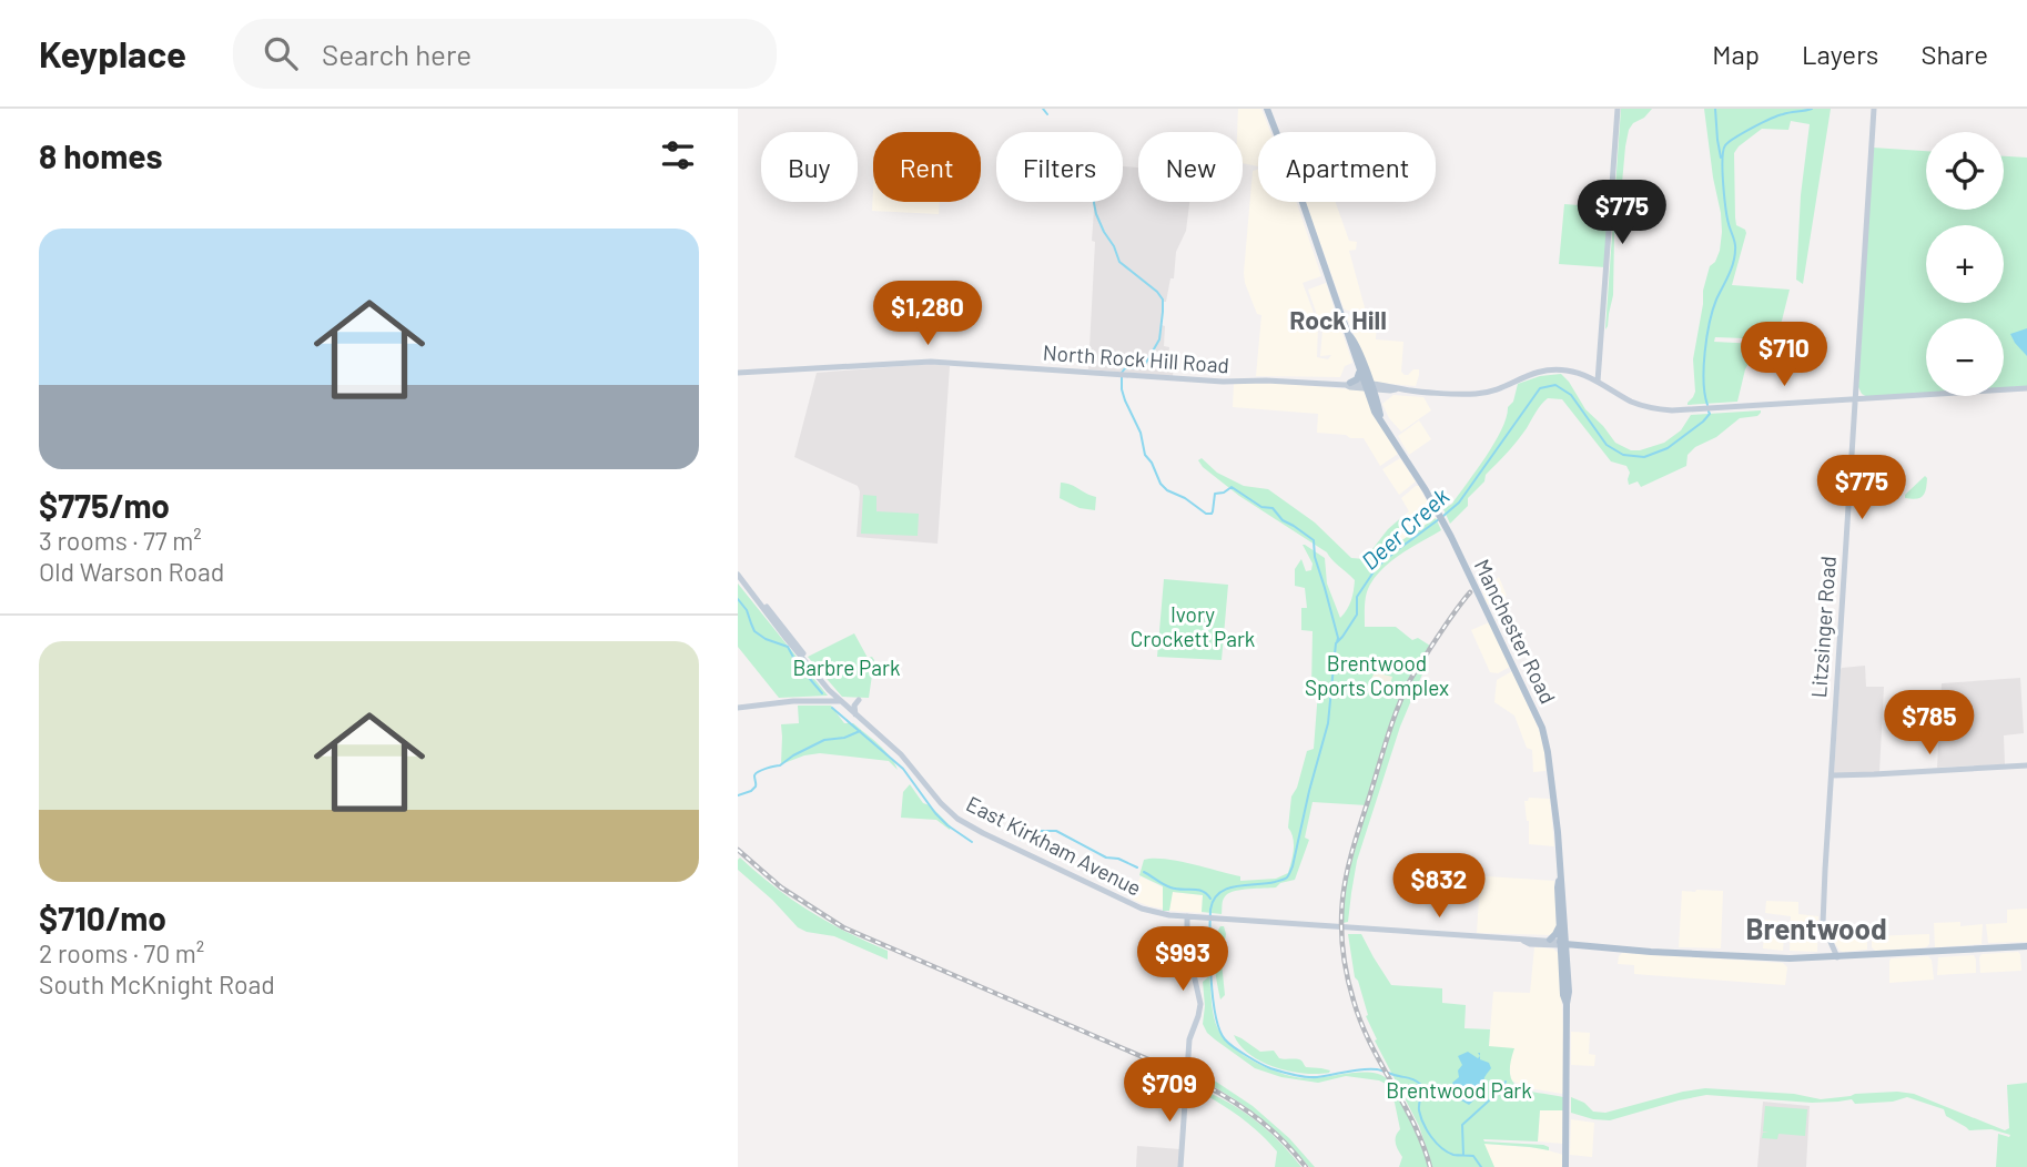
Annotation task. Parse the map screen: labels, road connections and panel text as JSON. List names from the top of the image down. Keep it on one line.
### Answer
{"streets":{"main road":["Manchester Road"],"street":["North Rock Hill Road","Litzsinger Road","East Kirkham Avenue"]},"crossings":[["North Rock Hill Road","Manchester Road"]],"districts":["Rock Hill","Brentwood"],"water":["Deer Creek"],"parks":["Ivory Crockett Park","Brentwood Sports Complex","Barbre Park","Brentwood Park"],"page":{"header":"Keyplace","search":"Search here","nav":["Map","Layers","Share"],"heading":"8 homes","map_buttons":["+","−"],"chip":["Buy","Rent","Filters","New","Apartment"],"price":["$775","$1,280","$710","$775","$785","$832","$993","$709"],"list":[{"name":"$775/mo","note":"3 rooms · 77 m² · Old Warson Road"},{"name":"$710/mo","note":"2 rooms · 70 m² · South McKnight Road"}]}}
